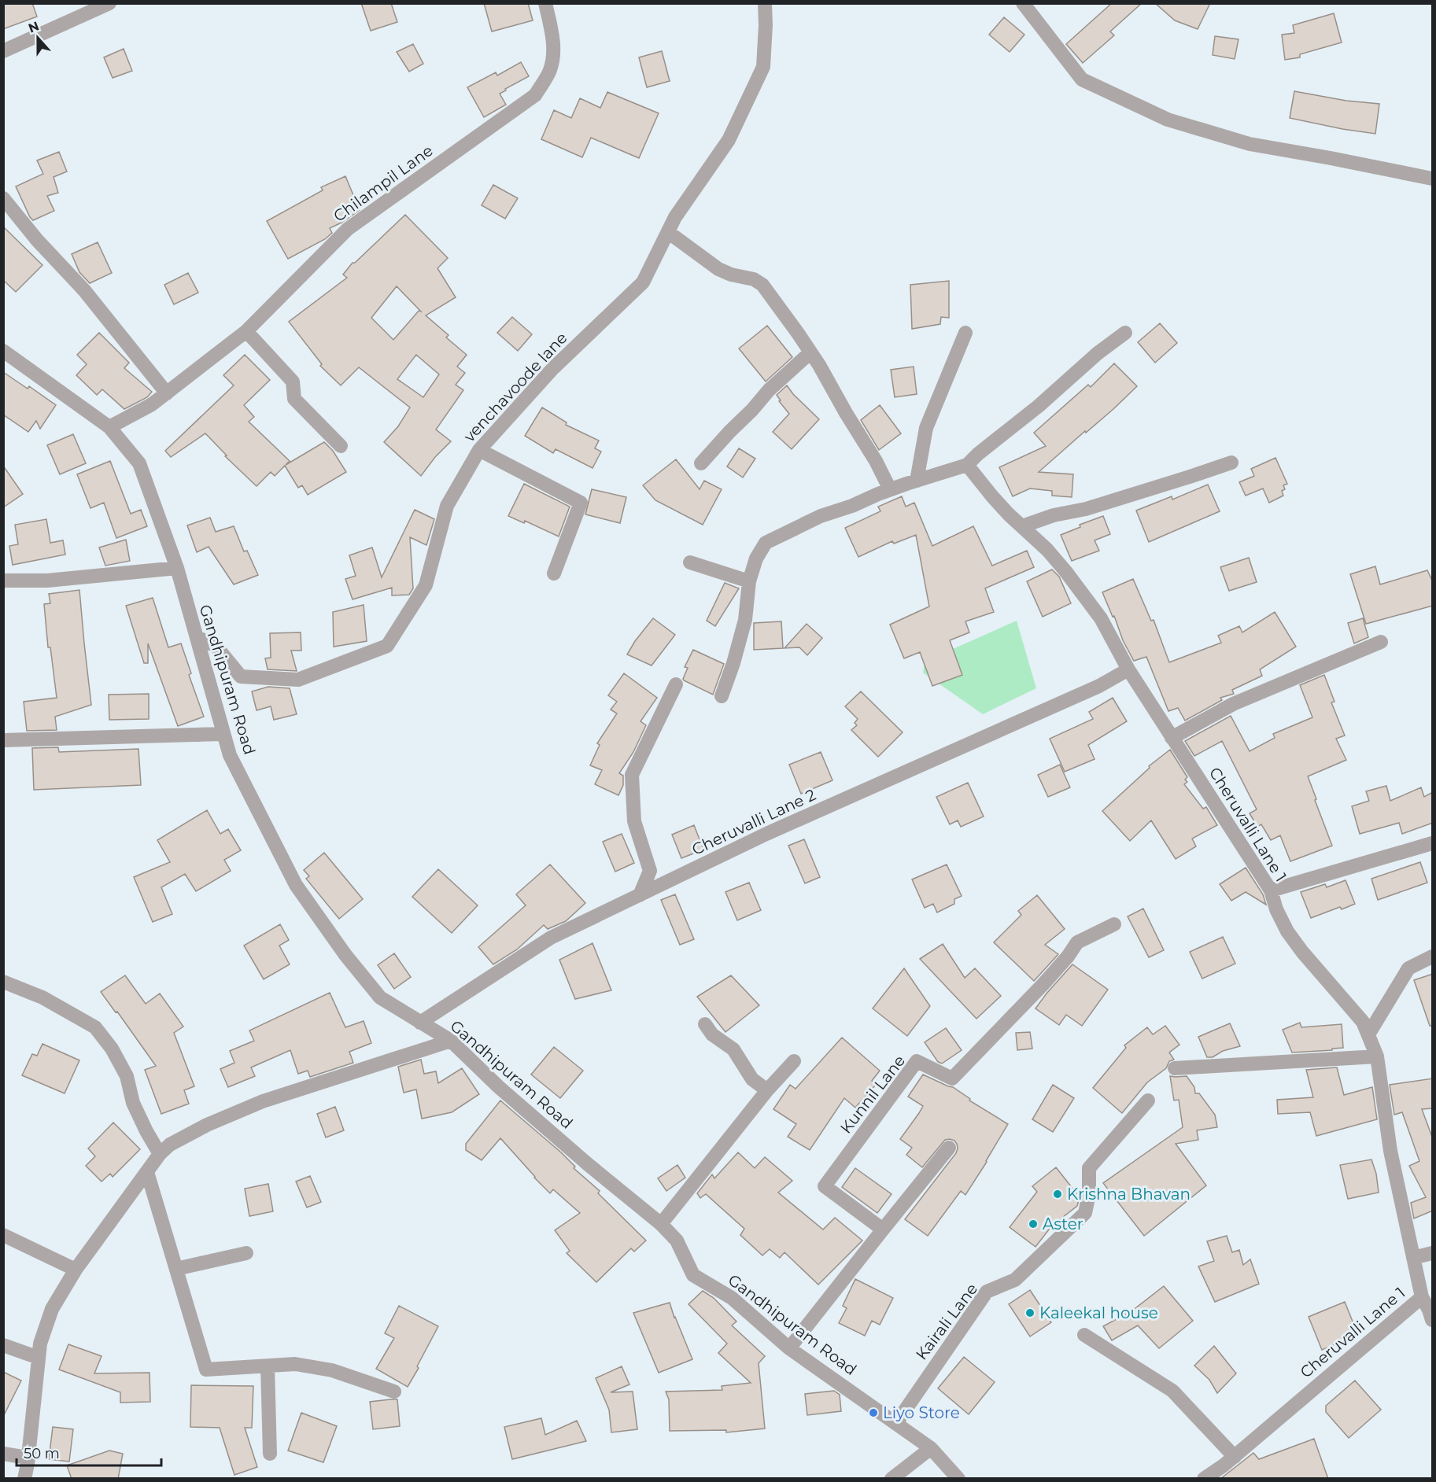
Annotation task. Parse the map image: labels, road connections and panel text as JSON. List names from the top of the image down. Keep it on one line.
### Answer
{"streets":{"street":["Chilampil Lane","venchavoode lane","Gandhipuram Road","Cheruvalli Lane 2","Cheruvalli Lane 1","Kunnil Lane","Kairali Lane"]},"crossings":[["Chilampil Lane","Gandhipuram Road"],["venchavoode lane","Gandhipuram Road"],["Gandhipuram Road","Cheruvalli Lane 2"],["Gandhipuram Road","Kairali Lane"],["Cheruvalli Lane 2","Cheruvalli Lane 1"]],"places":["Krishna Bhavan","Aster","Kaleekal house","Liyo Store"],"scale_bar":"50 m","north":"top"}
